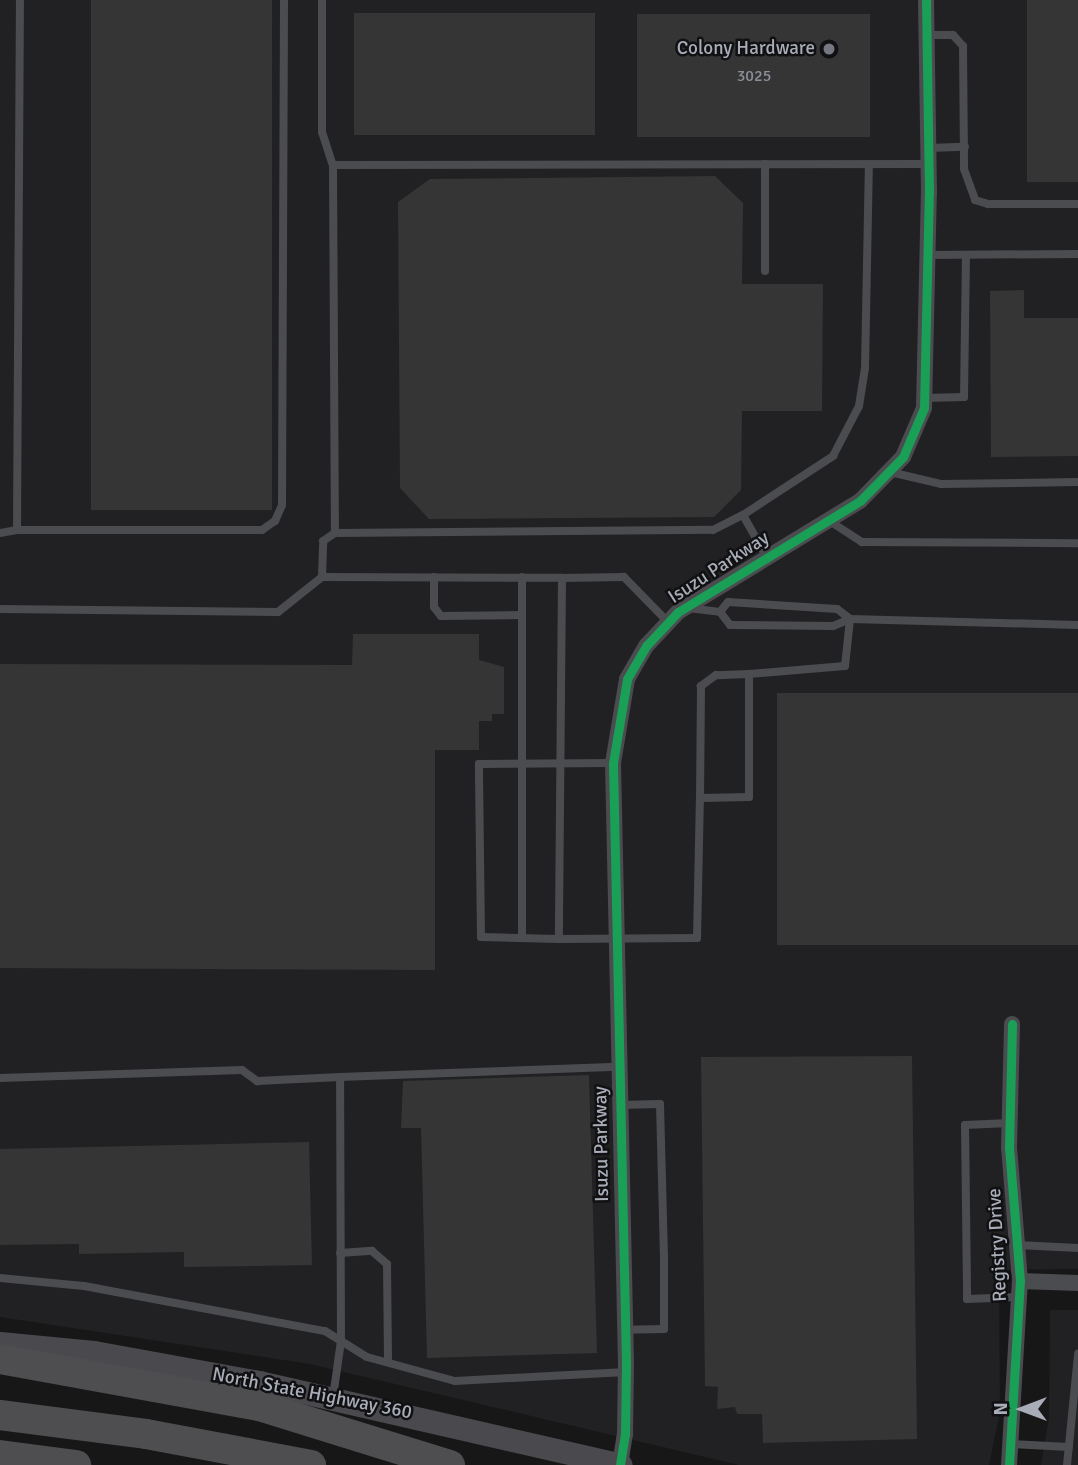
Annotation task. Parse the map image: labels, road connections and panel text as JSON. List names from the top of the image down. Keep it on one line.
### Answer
{"streets":{"main road":["North State Highway 360"],"street":["Isuzu Parkway","Registry Drive"]},"crossings":[["Isuzu Parkway","North State Highway 360"]],"places":["Colony Hardware"],"house_numbers":["3025"],"north":"left"}
